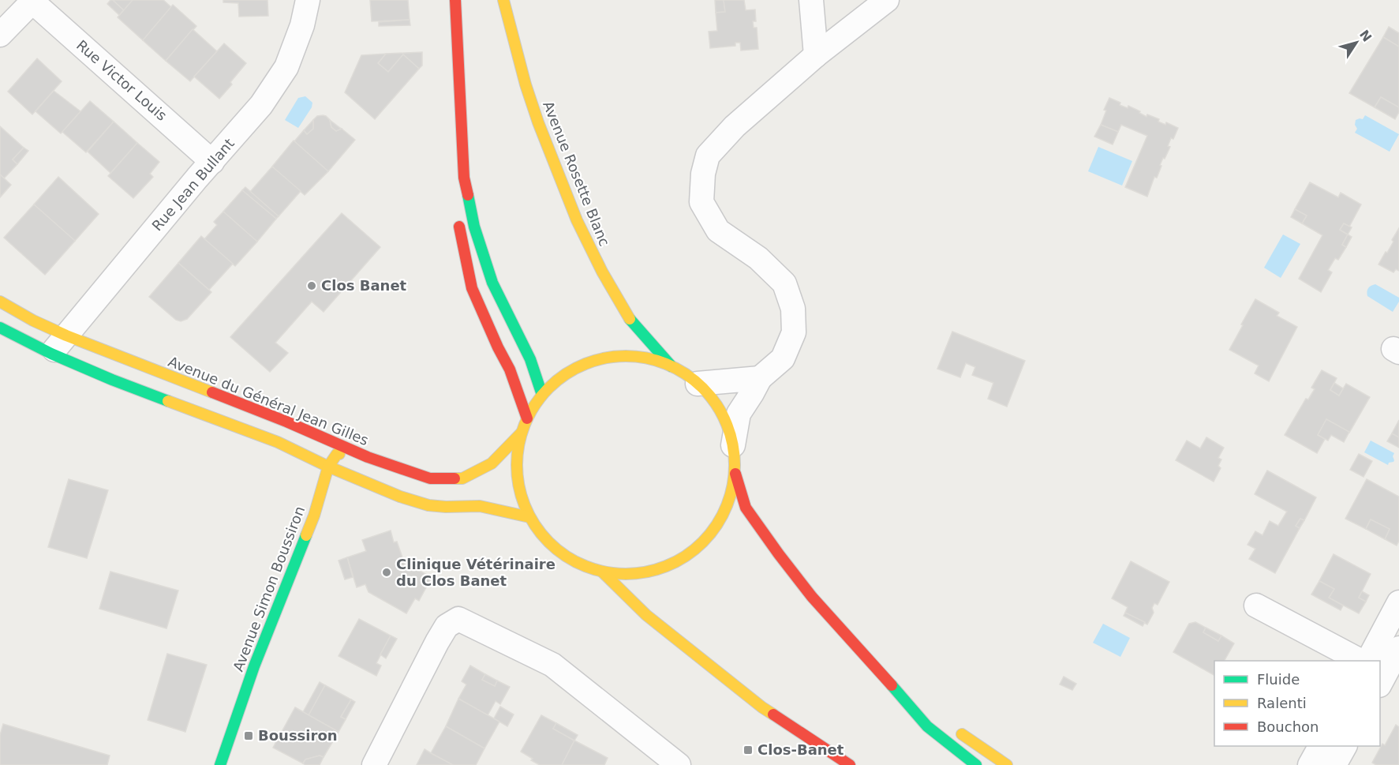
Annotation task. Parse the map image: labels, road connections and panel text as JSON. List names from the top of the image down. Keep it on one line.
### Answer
{"streets":{"main road":["Avenue Rosette Blanc","Avenue du Général Jean Gilles","Avenue Simon Boussiron"],"street":["Rue Victor Louis","Rue Jean Bullant"]},"crossings":[["Rue Victor Louis","Rue Jean Bullant"],["Rue Jean Bullant","Avenue du Général Jean Gilles"]],"places":{"other":["Clos Banet","Clinique Vétérinaire du Clos Banet"],"transit":["Boussiron","Clos-Banet"]},"legend":["Fluide","Ralenti","Bouchon"],"north":"top right"}
